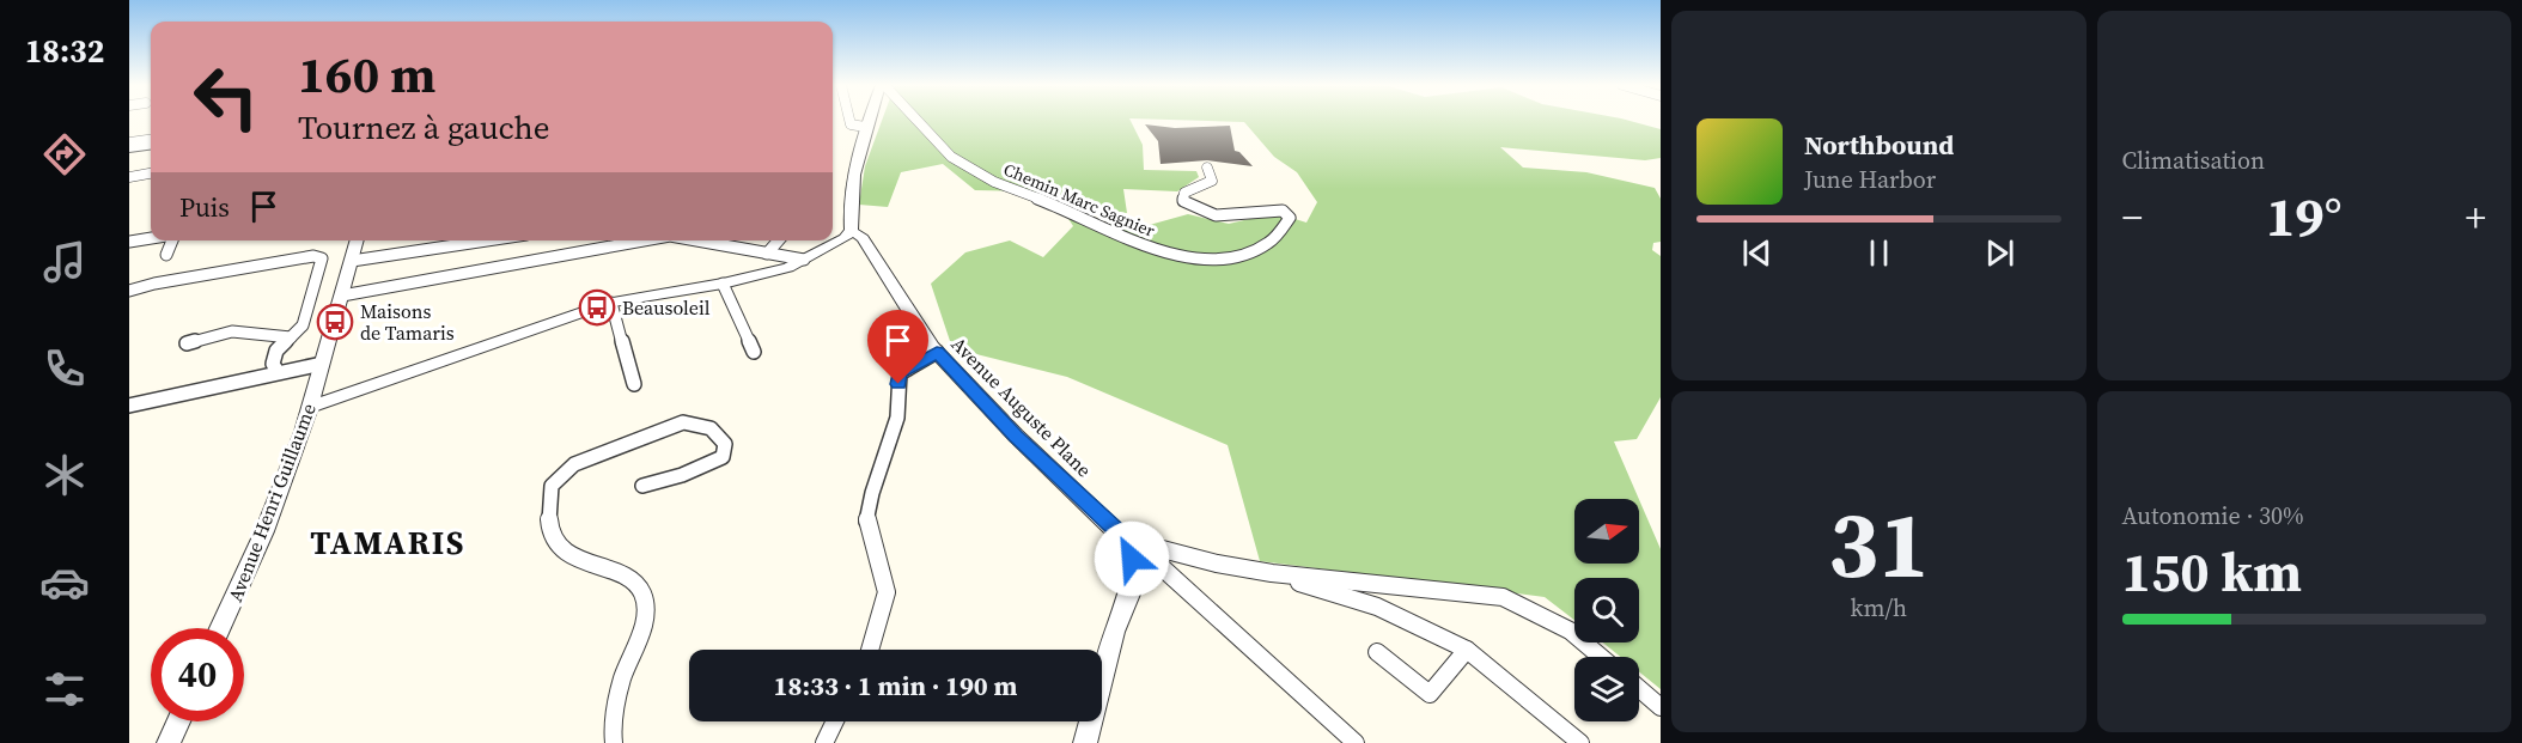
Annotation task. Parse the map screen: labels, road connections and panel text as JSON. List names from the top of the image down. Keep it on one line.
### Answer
{"streets":{"street":["Chemin Marc Sagnier","Avenue Auguste Plane","Avenue Henri Guillaume"]},"districts":["TAMARIS"],"places":{"bus stop":["Beausoleil","Maisons de Tamaris"]},"north":"right","page":{"tabs":"18:32","tile":["Climatisation",["31","km/h"],["Autonomie · 30%","150 km"]],"turn":["160 m","Tournez à gauche"],"song":["Northbound","June Harbor"],"then":"Puis","heat":["−","19°","+"],"limit":"40","trip":"18:33 · 1 min · 190 m"}}
